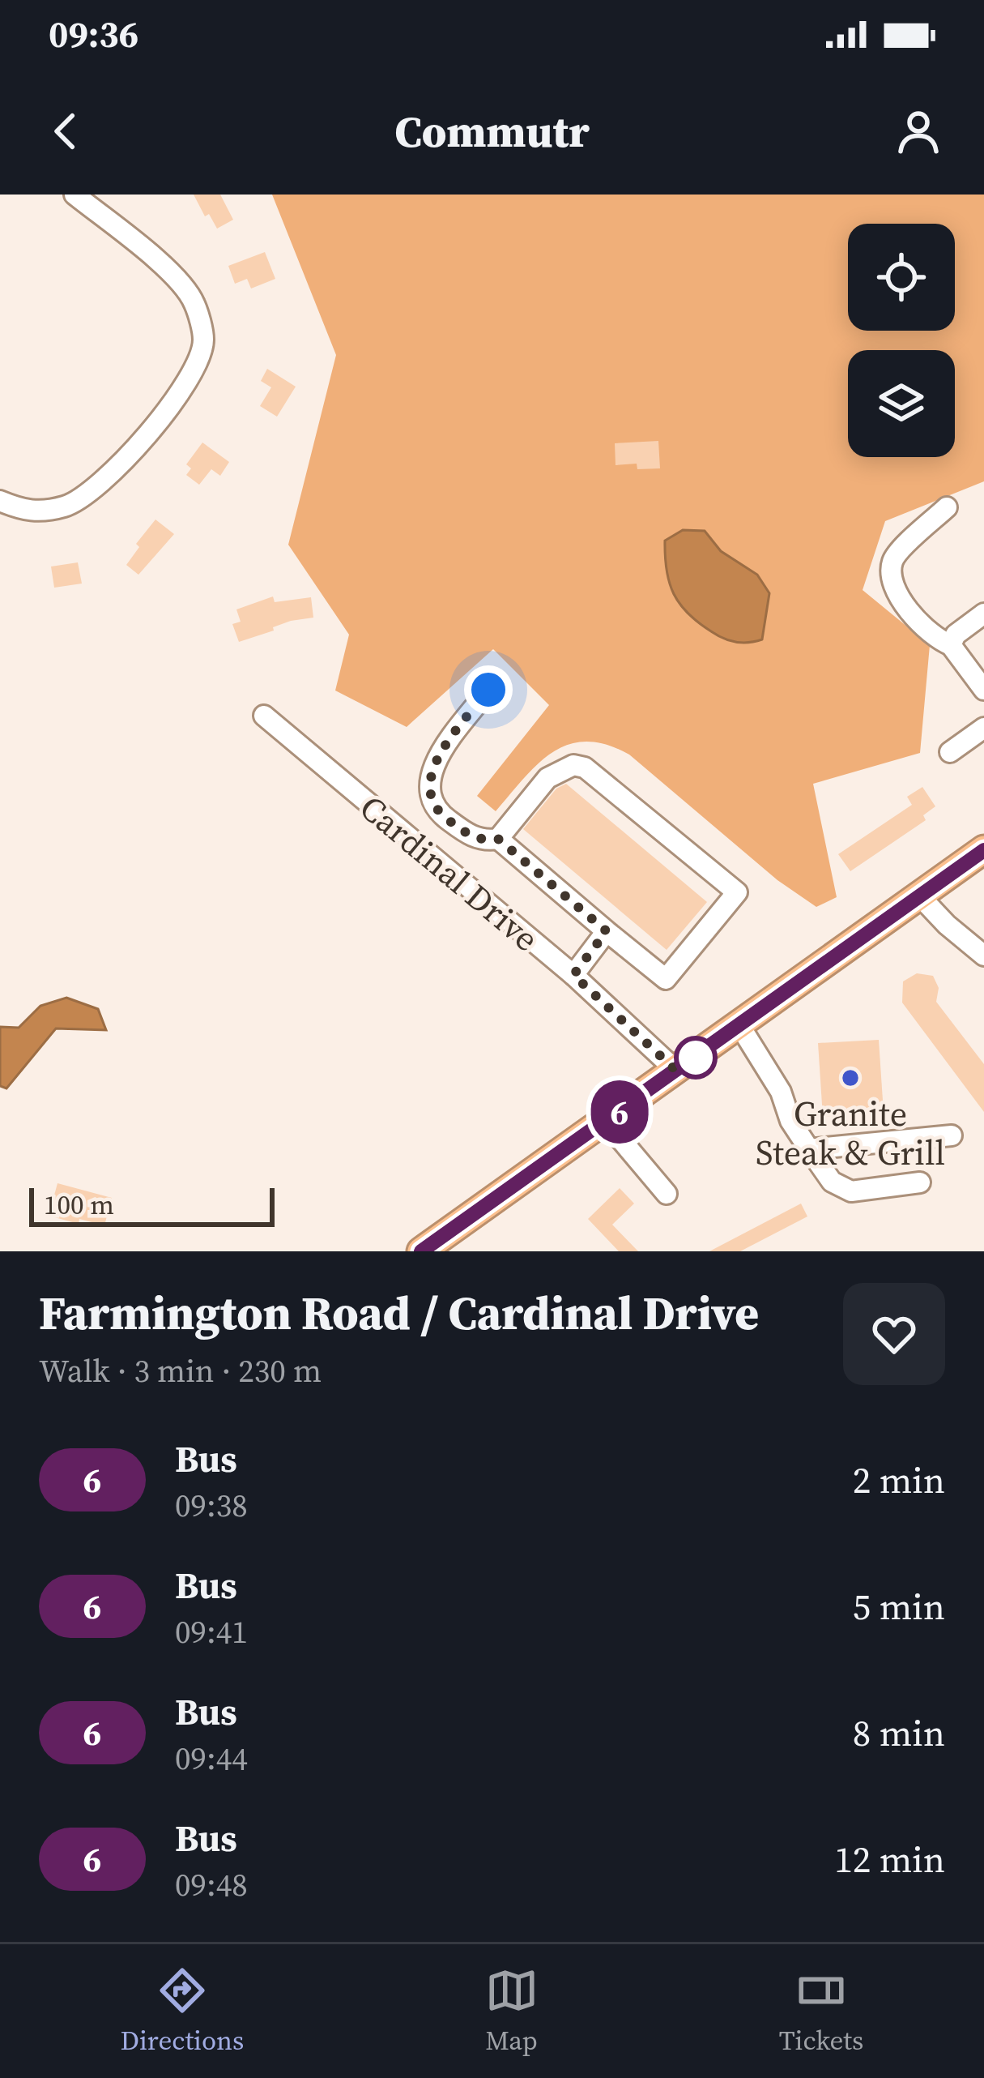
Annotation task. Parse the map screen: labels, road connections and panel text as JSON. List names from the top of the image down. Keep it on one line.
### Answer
{"streets":{"street":["Cardinal Drive"]},"places":["Granite Steak & Grill"],"lines":["bus line 6"],"scale_bar":"100 m","page":{"status":"09:36","header":"Commutr","on_map":"6","scale":"100 m","heading":["Farmington Road / Cardinal Drive","Walk · 3 min · 230 m"],"list":[{"mark":"6","name":"Bus","note":"09:38","value":"2 min"},{"mark":"6","name":"Bus","note":"09:41","value":"5 min"},{"mark":"6","name":"Bus","note":"09:44","value":"8 min"},{"mark":"6","name":"Bus","note":"09:48","value":"12 min"}],"tabs":["Directions","Map","Tickets"]}}
